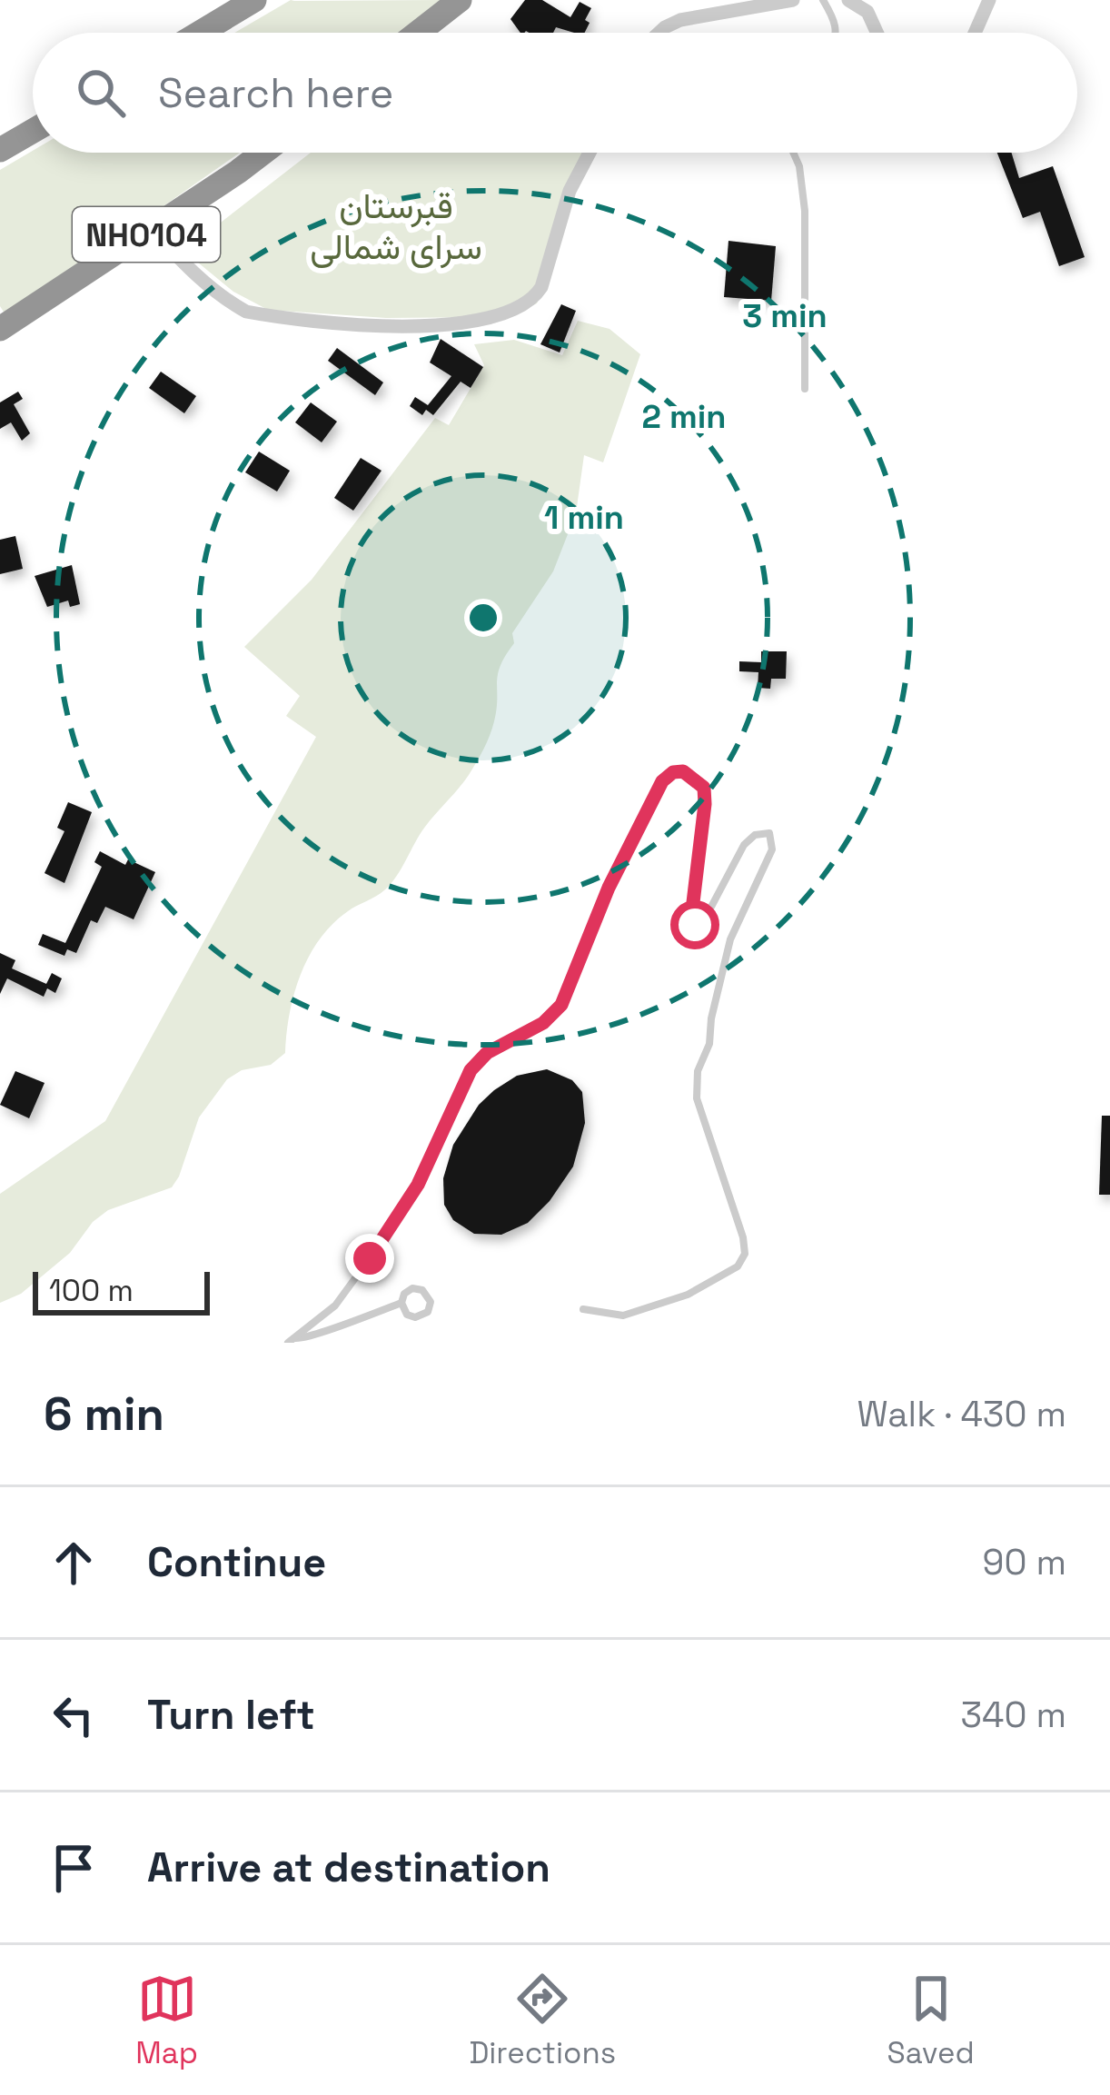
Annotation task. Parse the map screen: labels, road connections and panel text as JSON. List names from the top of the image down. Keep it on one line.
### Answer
{"streets":{"highway":["NH0104"]},"parks":["قبرستان سرای شمالی"],"scale_bar":"100 m","page":{"search":"Search here","scale":"100 m","heading":["6 min","Walk · 430 m"],"list":[["Continue","90 m"],["Turn left","340 m"],"Arrive at destination"],"nav":["Map","Directions","Saved"]},"rings":["3 min","2 min","1 min"]}
